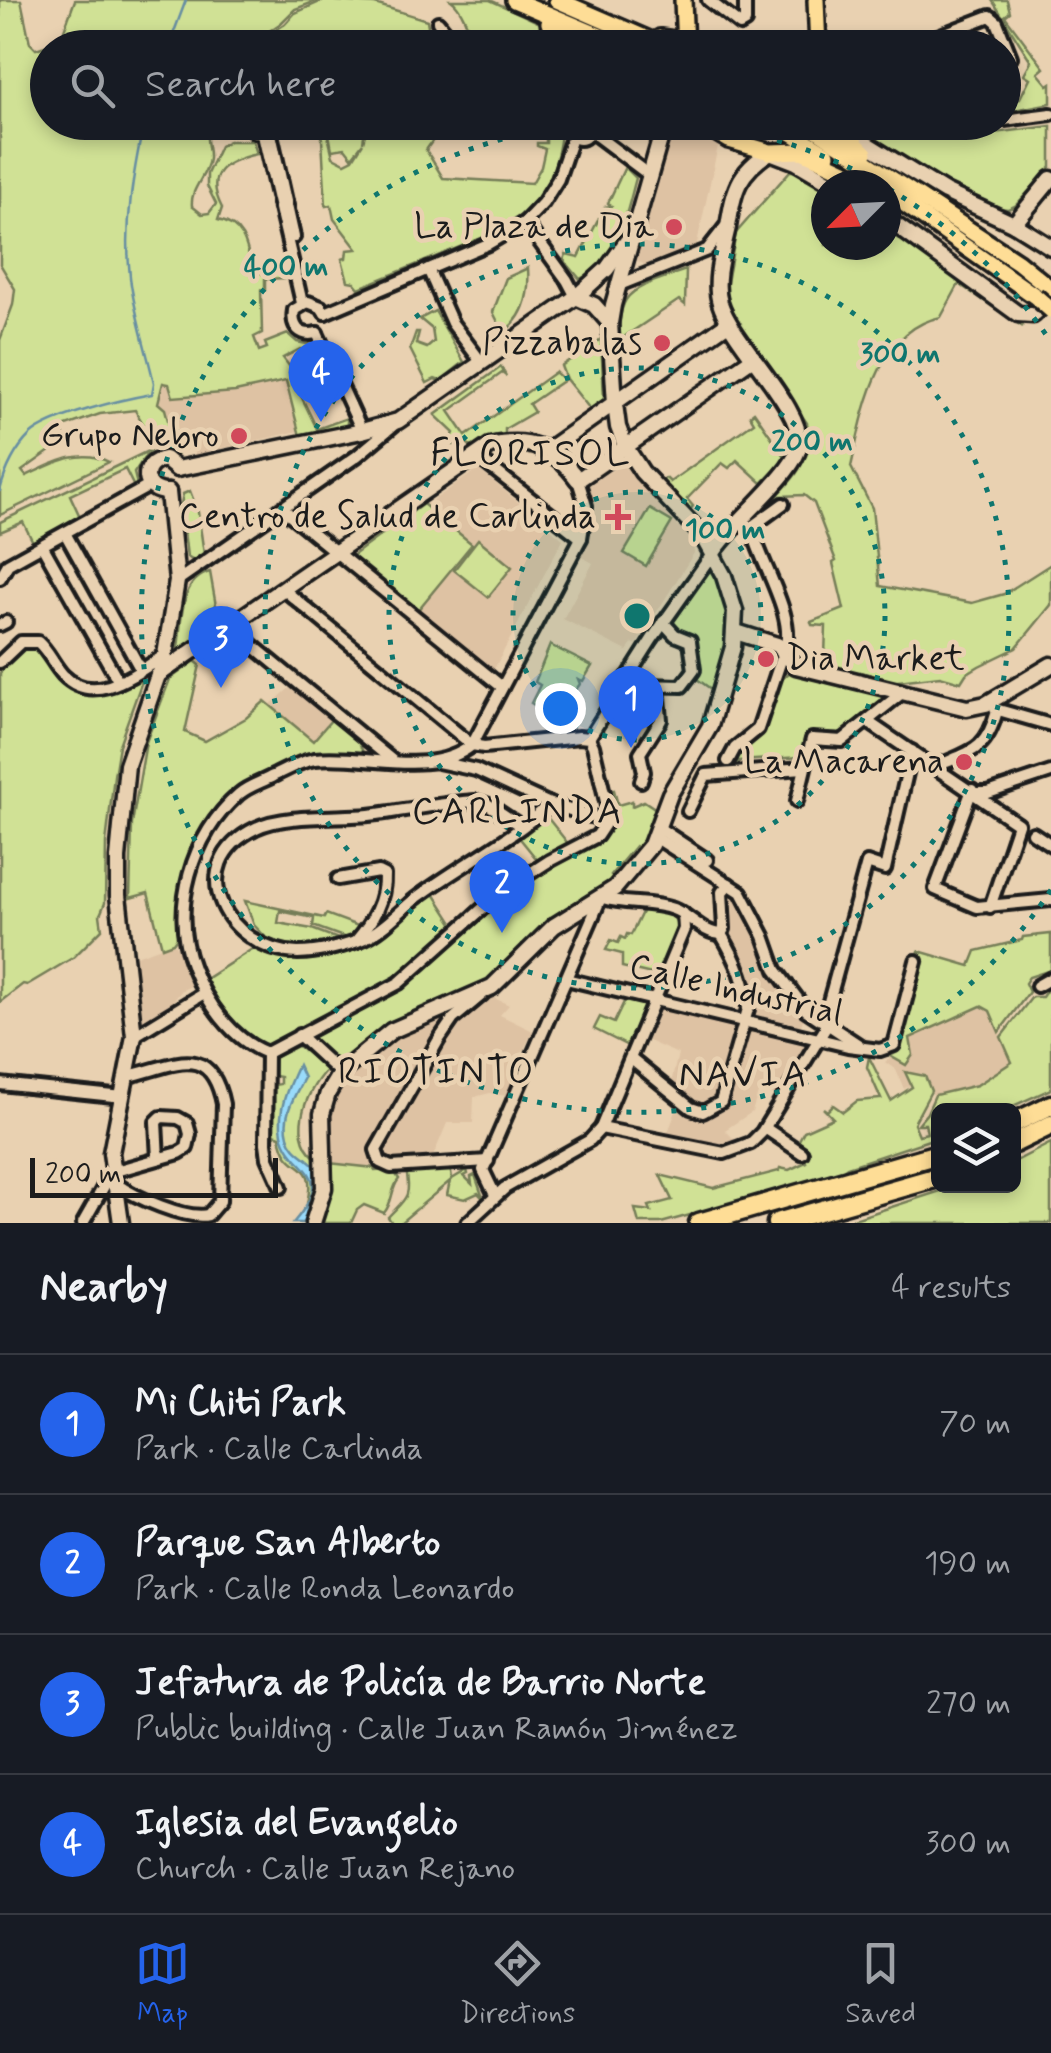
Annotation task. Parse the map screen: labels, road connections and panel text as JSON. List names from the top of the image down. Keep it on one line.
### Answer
{"streets":{"street":["Calle Industrial"]},"districts":["FLORISOL","CARLINDA","RIOTINTO","NAVIA"],"places":{"other":["La Plaza de Dia","Pizzabalas","Grupo Nebro","Dia Market","La Macarena"],"health":["Centro de Salud de Carlinda"]},"scale_bar":"200 m","north":"bottom left","page":{"search":"Search here","pins":["4","3","1","2"],"scale":"200 m","heading":["Nearby","4 results"],"list":[{"mark":"1","name":"Mi Chiti Park","note":"Park · Calle Carlinda","value":"70 m"},{"mark":"2","name":"Parque San Alberto","note":"Park · Calle Ronda Leonardo","value":"190 m"},{"mark":"3","name":"Jefatura de Policía de Barrio Norte","note":"Public building · Calle Juan Ramón Jiménez","value":"270 m"},{"mark":"4","name":"Iglesia del Evangelio","note":"Church · Calle Juan Rejano","value":"300 m"}],"nav":["Map","Directions","Saved"]},"rings":["400 m","300 m","200 m","100 m"]}
